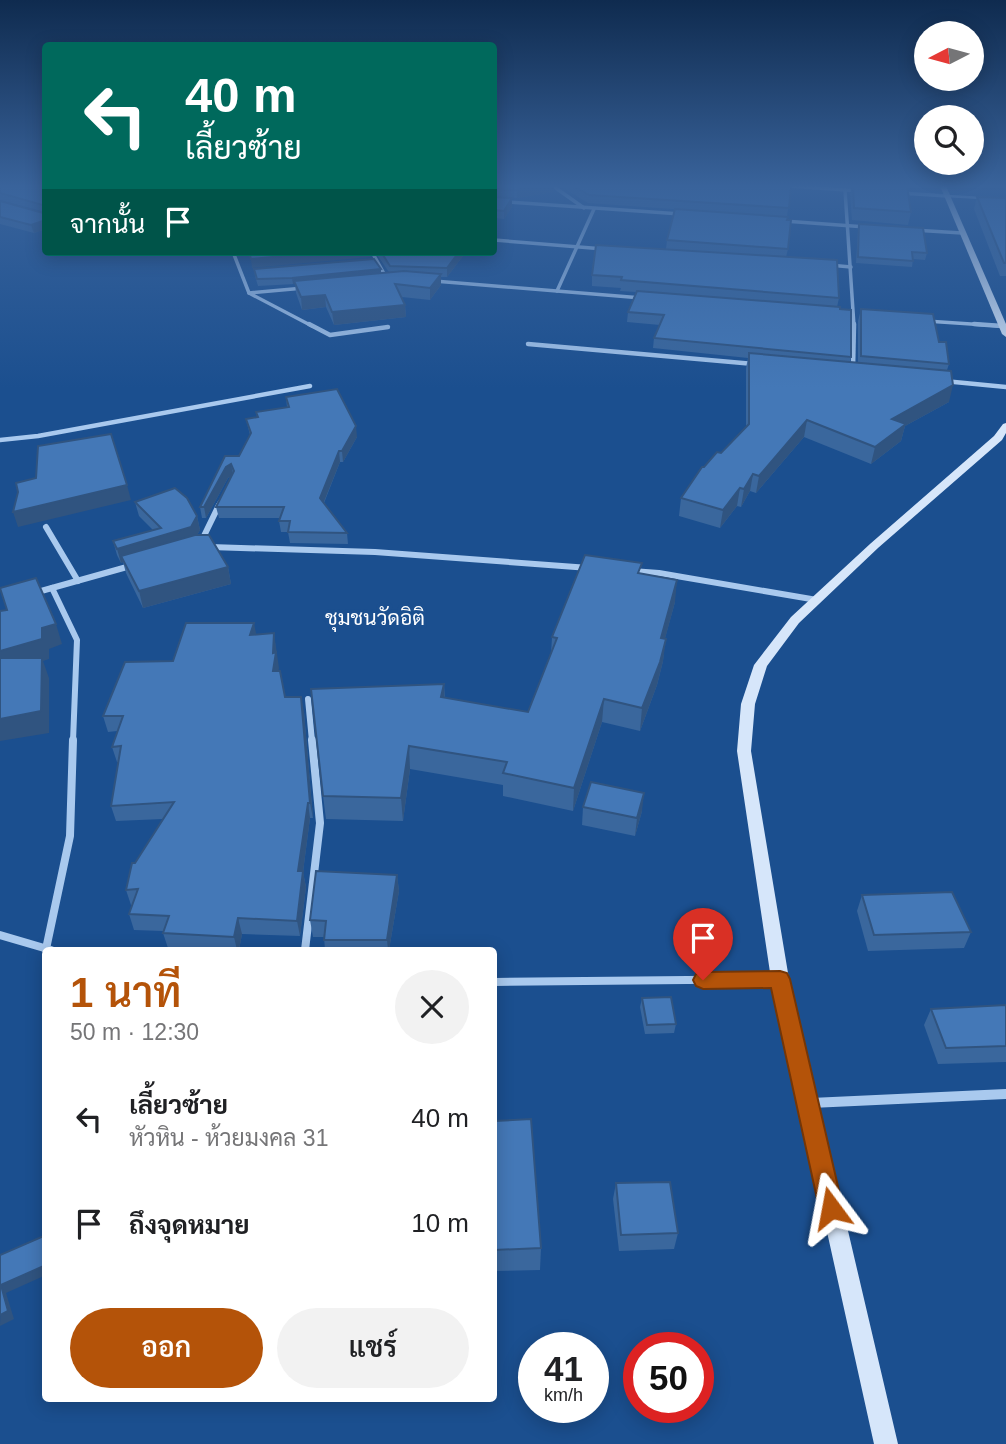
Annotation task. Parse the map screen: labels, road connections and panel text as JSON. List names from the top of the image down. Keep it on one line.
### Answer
{"districts":["ชุมชนวัดอิติ"],"north":"left","page":{"turn":["40 m","เลี้ยวซ้าย"],"then":"จากนั้น","heading":["1 นาที","50 m · 12:30"],"list":[{"name":"เลี้ยวซ้าย","note":"หัวหิน - ห้วยมงคล 31","value":"40 m"},{"name":"ถึงจุดหมาย","value":"10 m"}],"buttons":["ออก","แชร์"],"speed":"41 km/h","limit":"50"}}
